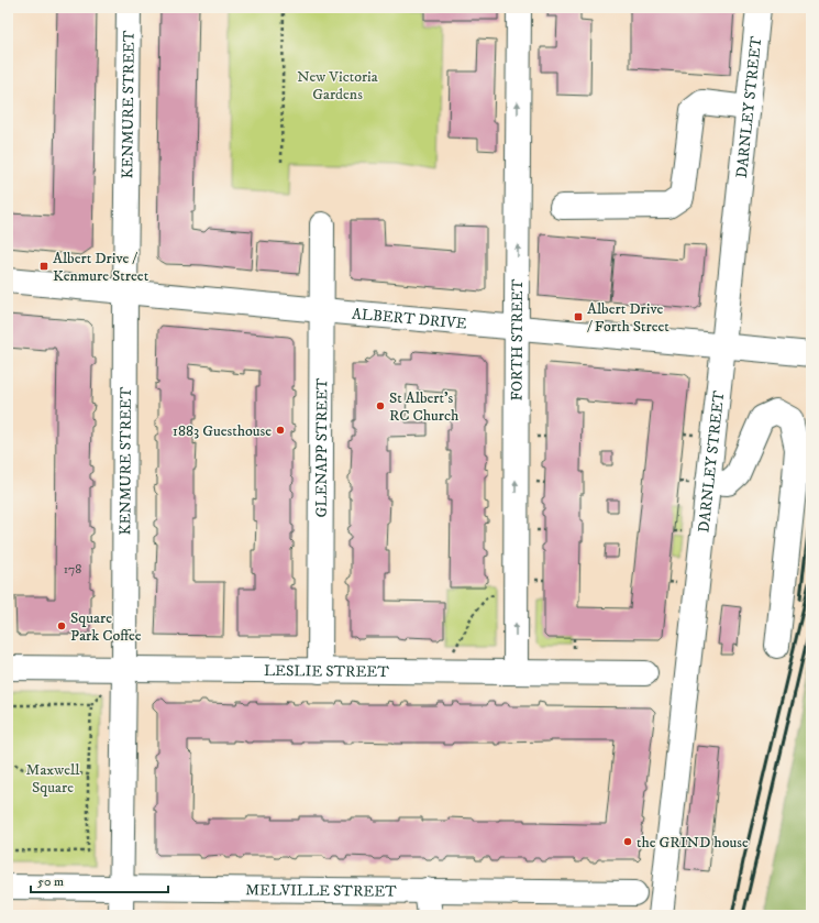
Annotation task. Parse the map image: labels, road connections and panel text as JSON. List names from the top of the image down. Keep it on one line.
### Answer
{"streets":{"street":["KENMURE STREET","DARNLEY STREET","ALBERT DRIVE","FORTH STREET","GLENAPP STREET","LESLIE STREET","MELVILLE STREET"]},"crossings":[["KENMURE STREET","ALBERT DRIVE"],["KENMURE STREET","LESLIE STREET"],["KENMURE STREET","MELVILLE STREET"],["DARNLEY STREET","ALBERT DRIVE"],["ALBERT DRIVE","FORTH STREET"],["ALBERT DRIVE","GLENAPP STREET"],["FORTH STREET","LESLIE STREET"],["GLENAPP STREET","LESLIE STREET"]],"one_way":["FORTH STREET"],"parks":["New Victoria Gardens","Maxwell Square"],"places":{"transit":["Albert Drive / Kenmure Street","Albert Drive / Forth Street"],"other":["St Albert's RC Church","1883 Guesthouse","Square Park Coffee","the GRIND house"]},"house_numbers":["178"],"scale_bar":"50 m"}
